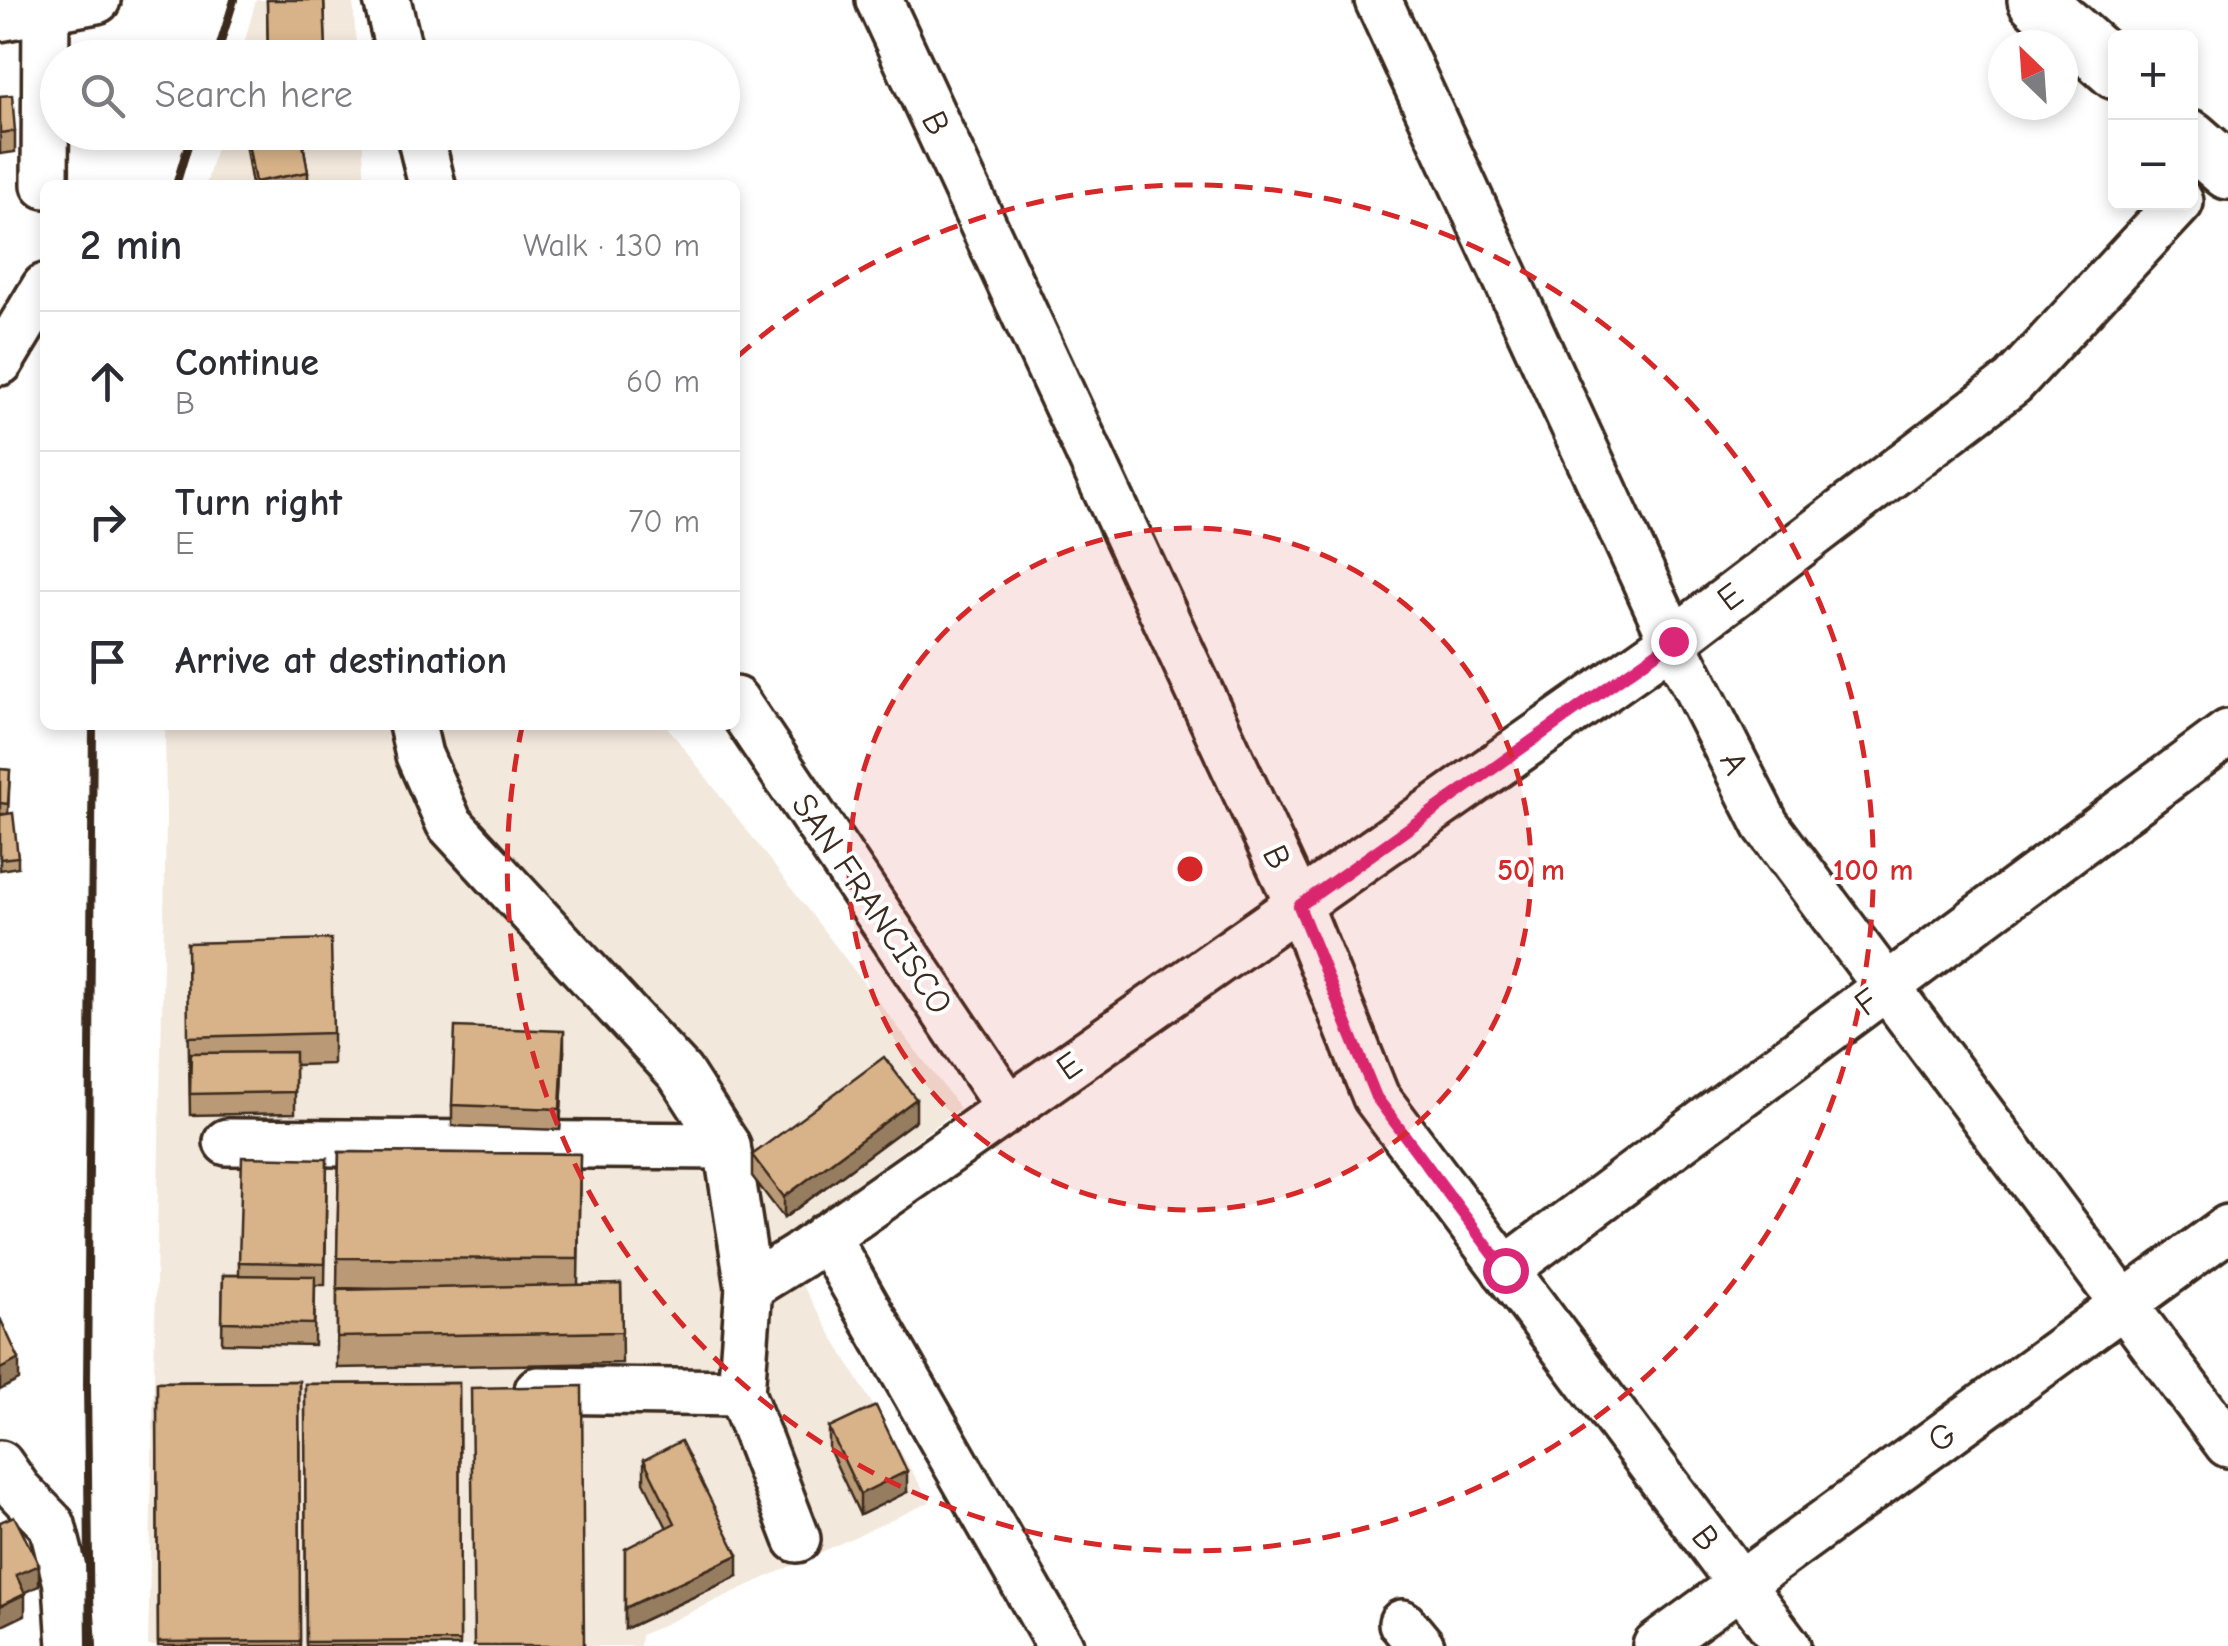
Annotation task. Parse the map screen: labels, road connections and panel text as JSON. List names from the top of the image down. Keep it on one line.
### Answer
{"streets":{"street":["B","E","A","SAN FRANCISCO","F","G"]},"crossings":[["B","E"],["B","F"],["B","G"],["E","A"],["E","SAN FRANCISCO"],["A","F"],["A","G"]],"north":"top left","page":{"map_buttons":["+","−"],"search":"Search here","heading":["2 min","Walk · 130 m"],"list":[["Continue","B","60 m"],["Turn right","E","70 m"],"Arrive at destination"]},"rings":["50 m","100 m"]}
